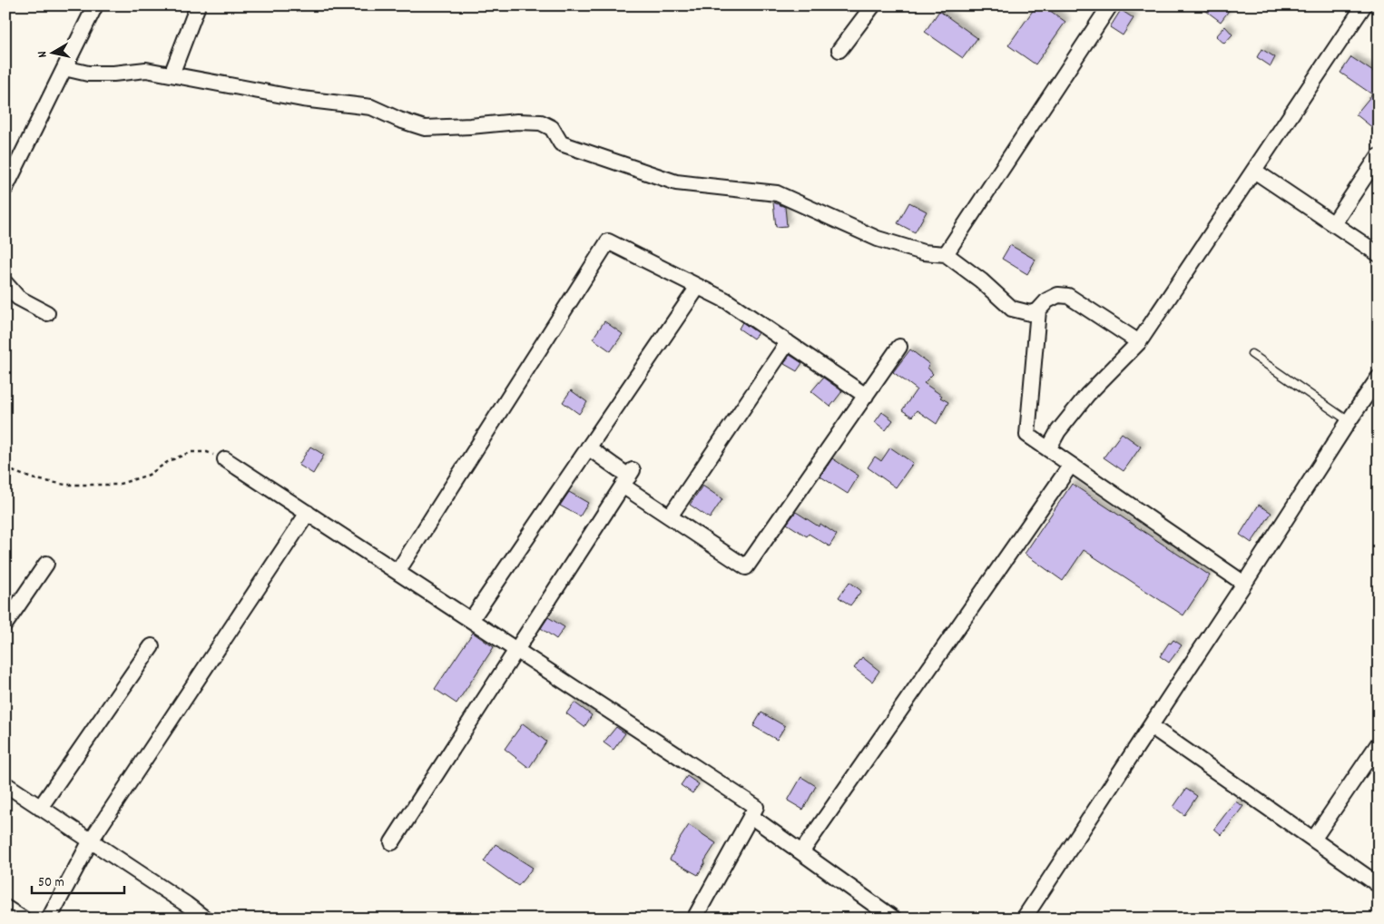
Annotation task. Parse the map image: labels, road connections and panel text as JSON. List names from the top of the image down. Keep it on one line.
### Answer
{"scale_bar":"50 m","north":"left"}
